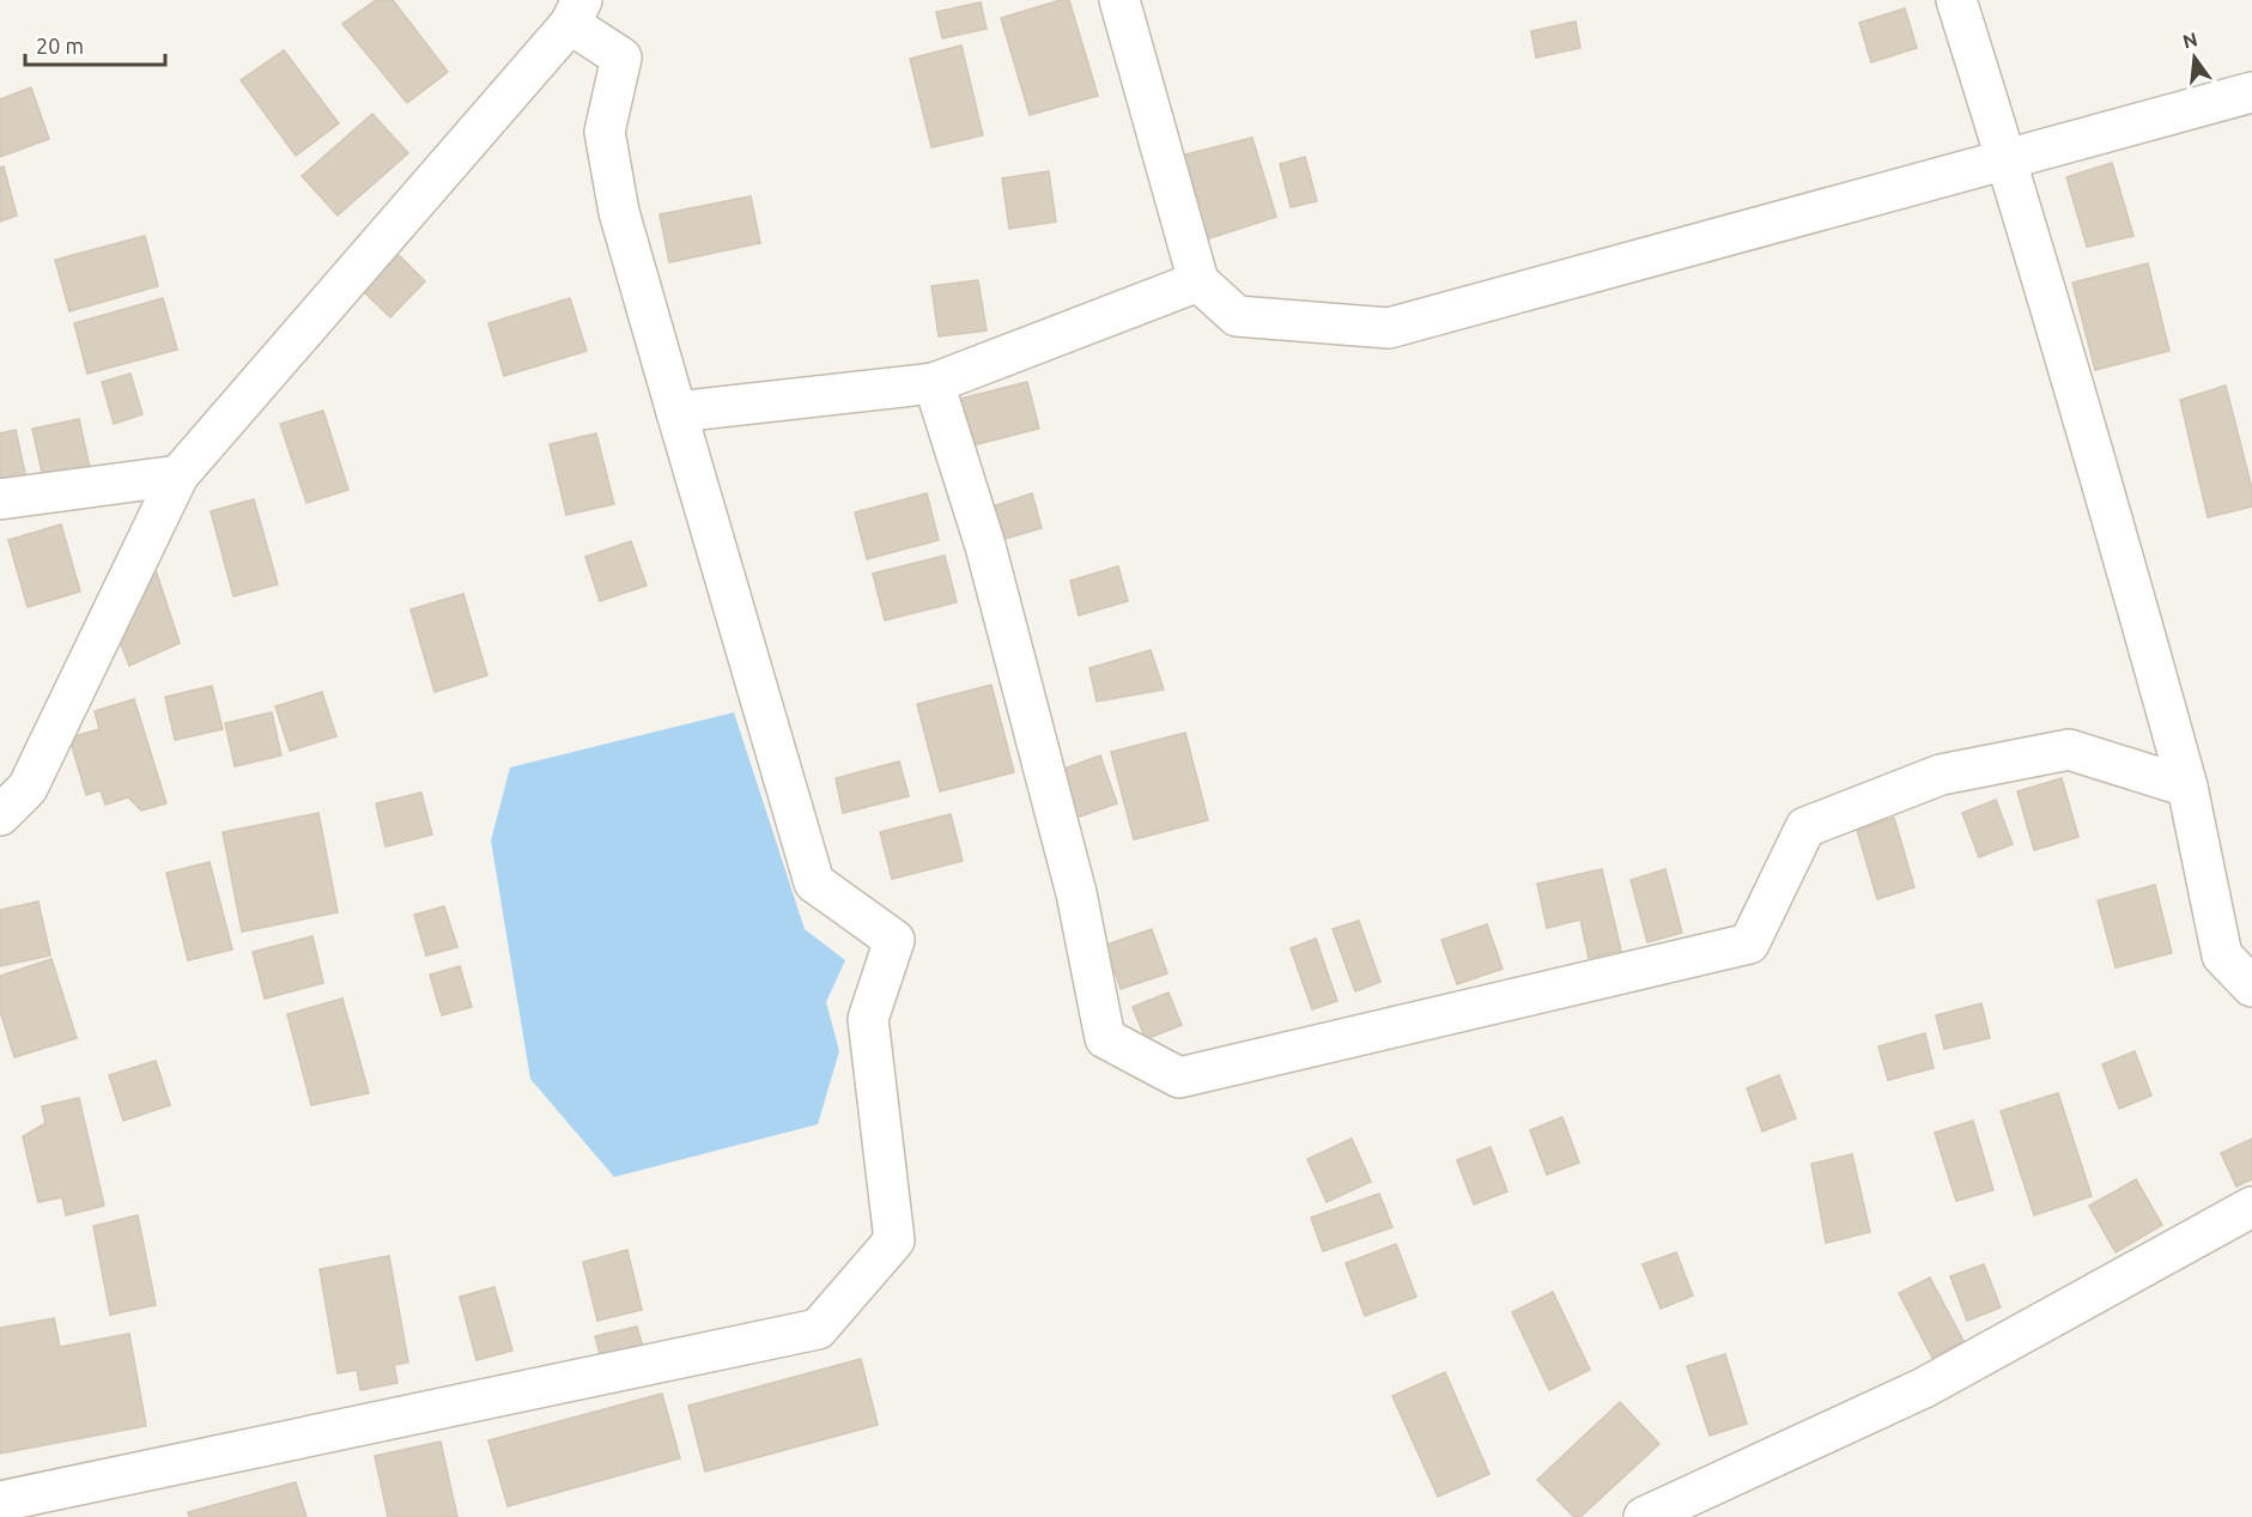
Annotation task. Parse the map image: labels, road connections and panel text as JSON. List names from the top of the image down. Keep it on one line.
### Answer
{"scale_bar":"20 m","north":"top"}
